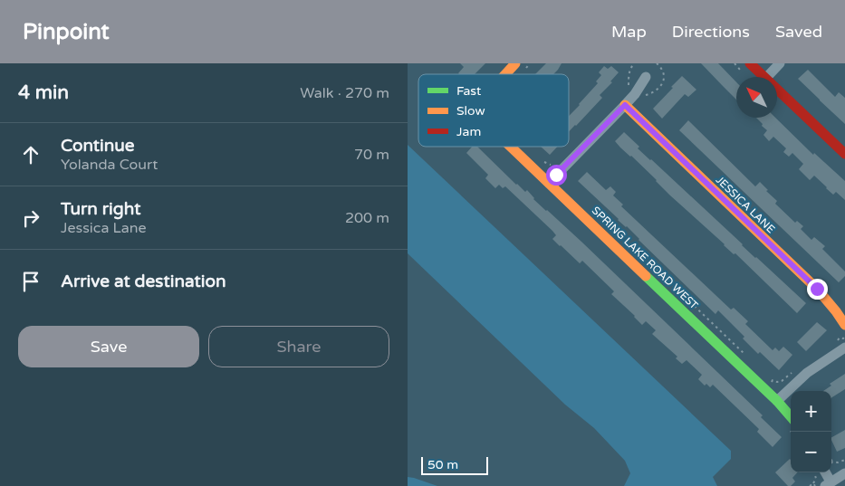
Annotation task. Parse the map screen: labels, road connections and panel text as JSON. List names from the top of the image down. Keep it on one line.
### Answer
{"streets":{"street":["JESSICA LANE","SPRING LAKE ROAD WEST"]},"legend":["Fast","Slow","Jam"],"scale_bar":"50 m","north":"top left","page":{"header":"Pinpoint","nav":["Map","Directions","Saved"],"heading":["4 min","Walk · 270 m"],"list":[["Continue","Yolanda Court","70 m"],["Turn right","Jessica Lane","200 m"],"Arrive at destination"],"buttons":["Save","Share"],"map_buttons":["+","−"],"scale":"50 m"}}
